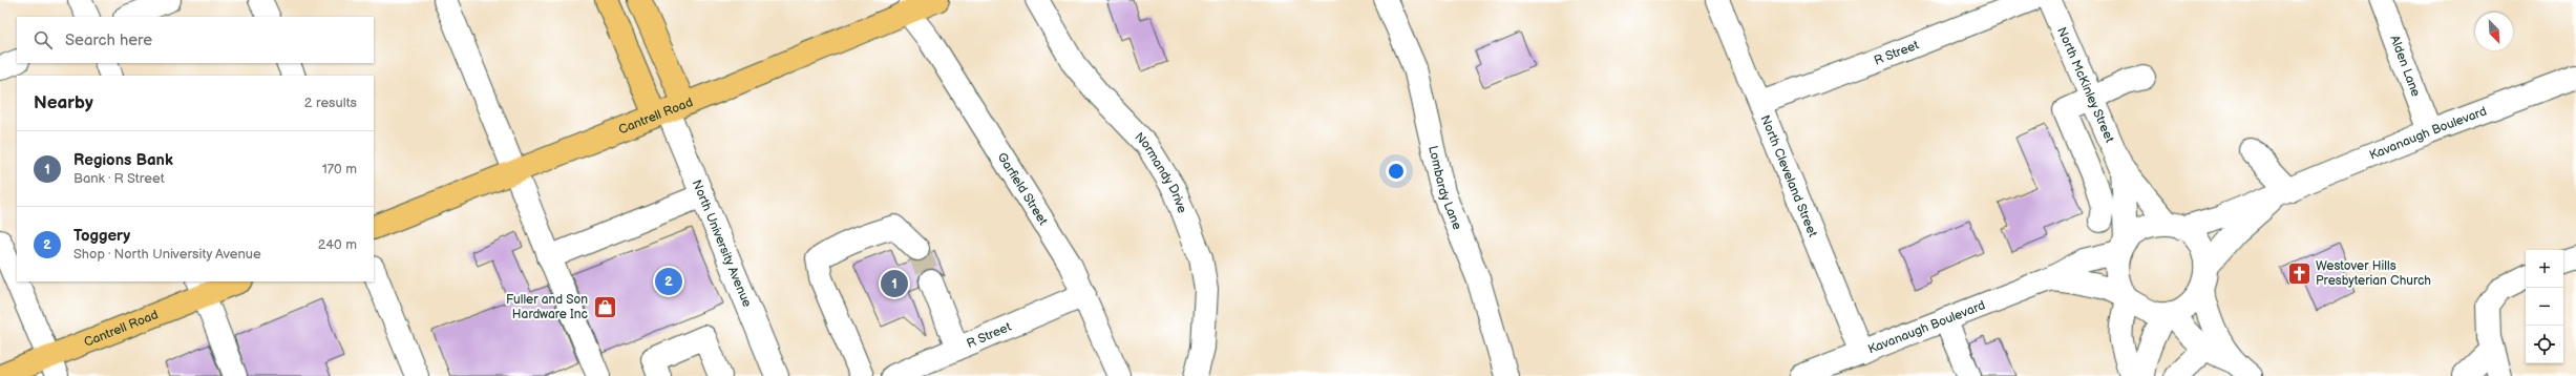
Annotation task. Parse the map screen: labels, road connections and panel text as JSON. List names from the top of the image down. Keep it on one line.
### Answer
{"streets":{"main road":["Cantrell Road","North University Avenue"],"street":["R Street","Alden Lane","North McKinley Street","Kavanaugh Boulevard","Normandy Drive","North Cleveland Street","Lombardy Lane","Garfield Street"]},"crossings":[["R Street","North Cleveland Street"],["R Street","Garfield Street"],["Alden Lane","Kavanaugh Boulevard"],["Cantrell Road","Garfield Street"],["Cantrell Road","North University Avenue"],["Kavanaugh Boulevard","North Cleveland Street"]],"places":{"church":["Westover Hills Presbyterian Church"],"shop":["Fuller and Son Hardware Inc"]},"north":"bottom right","page":{"search":"Search here","heading":["Nearby","2 results"],"list":[{"mark":"1","name":"Regions Bank","note":"Bank · R Street","value":"170 m"},{"mark":"2","name":"Toggery","note":"Shop · North University Avenue","value":"240 m"}],"map_buttons":["+","−"],"pins":["2","1"]}}
